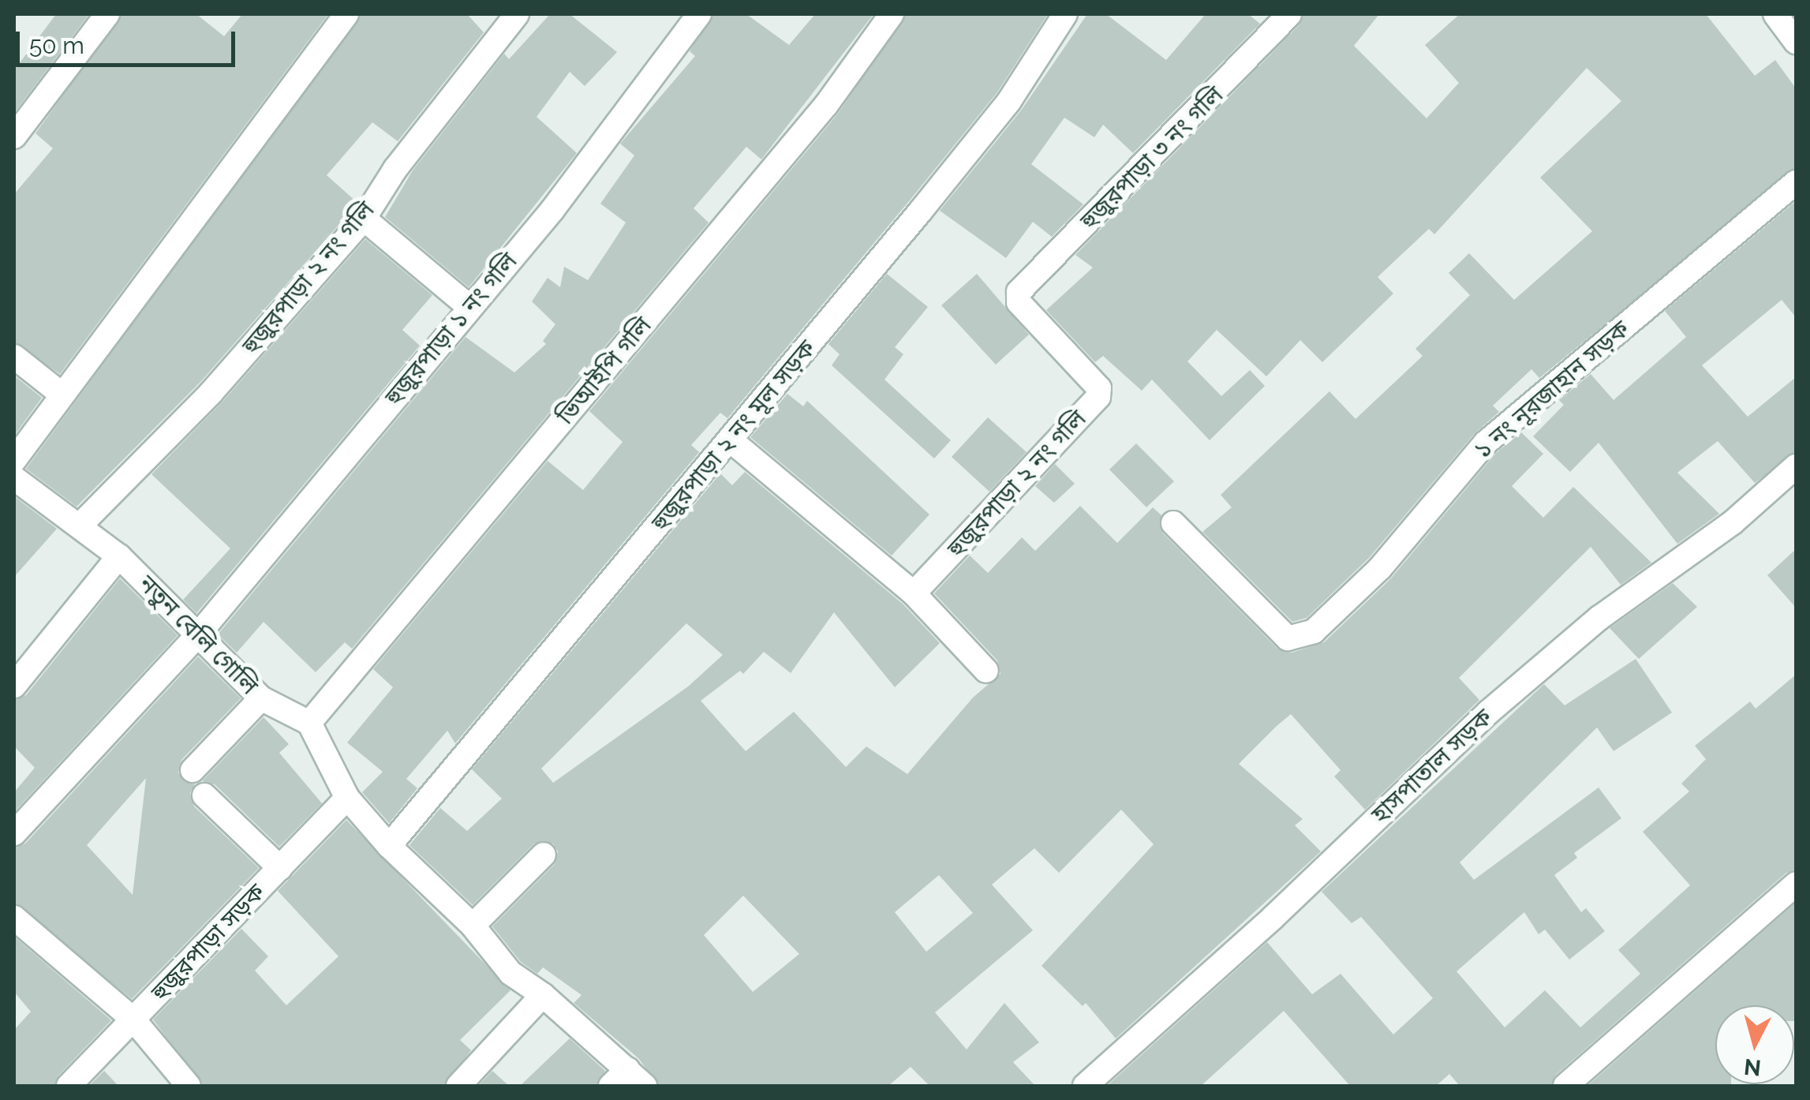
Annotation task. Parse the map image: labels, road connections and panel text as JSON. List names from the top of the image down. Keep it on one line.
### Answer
{"streets":{"street":["হুজুরপাড়া ৩ নং গলি","হুজুরপাড়া ২ নং গলি","হুজুরপাড়া ১ নং গলি","ভিআইপি গলি","১ নং নূরজাহান সড়ক","হুজুরপাড়া ২ নং মূল সড়ক","নতুন বেলি গোলি","হাসপাতাল সড়ক","হুজুরপাড়া সড়ক"]},"crossings":[["হুজুরপাড়া ৩ নং গলি","হুজুরপাড়া ২ নং গলি"],["হুজুরপাড়া ২ নং গলি","নতুন বেলি গোলি"],["হুজুরপাড়া ১ নং গলি","নতুন বেলি গোলি"],["ভিআইপি গলি","নতুন বেলি গোলি"]],"scale_bar":"50 m","north":"bottom"}
